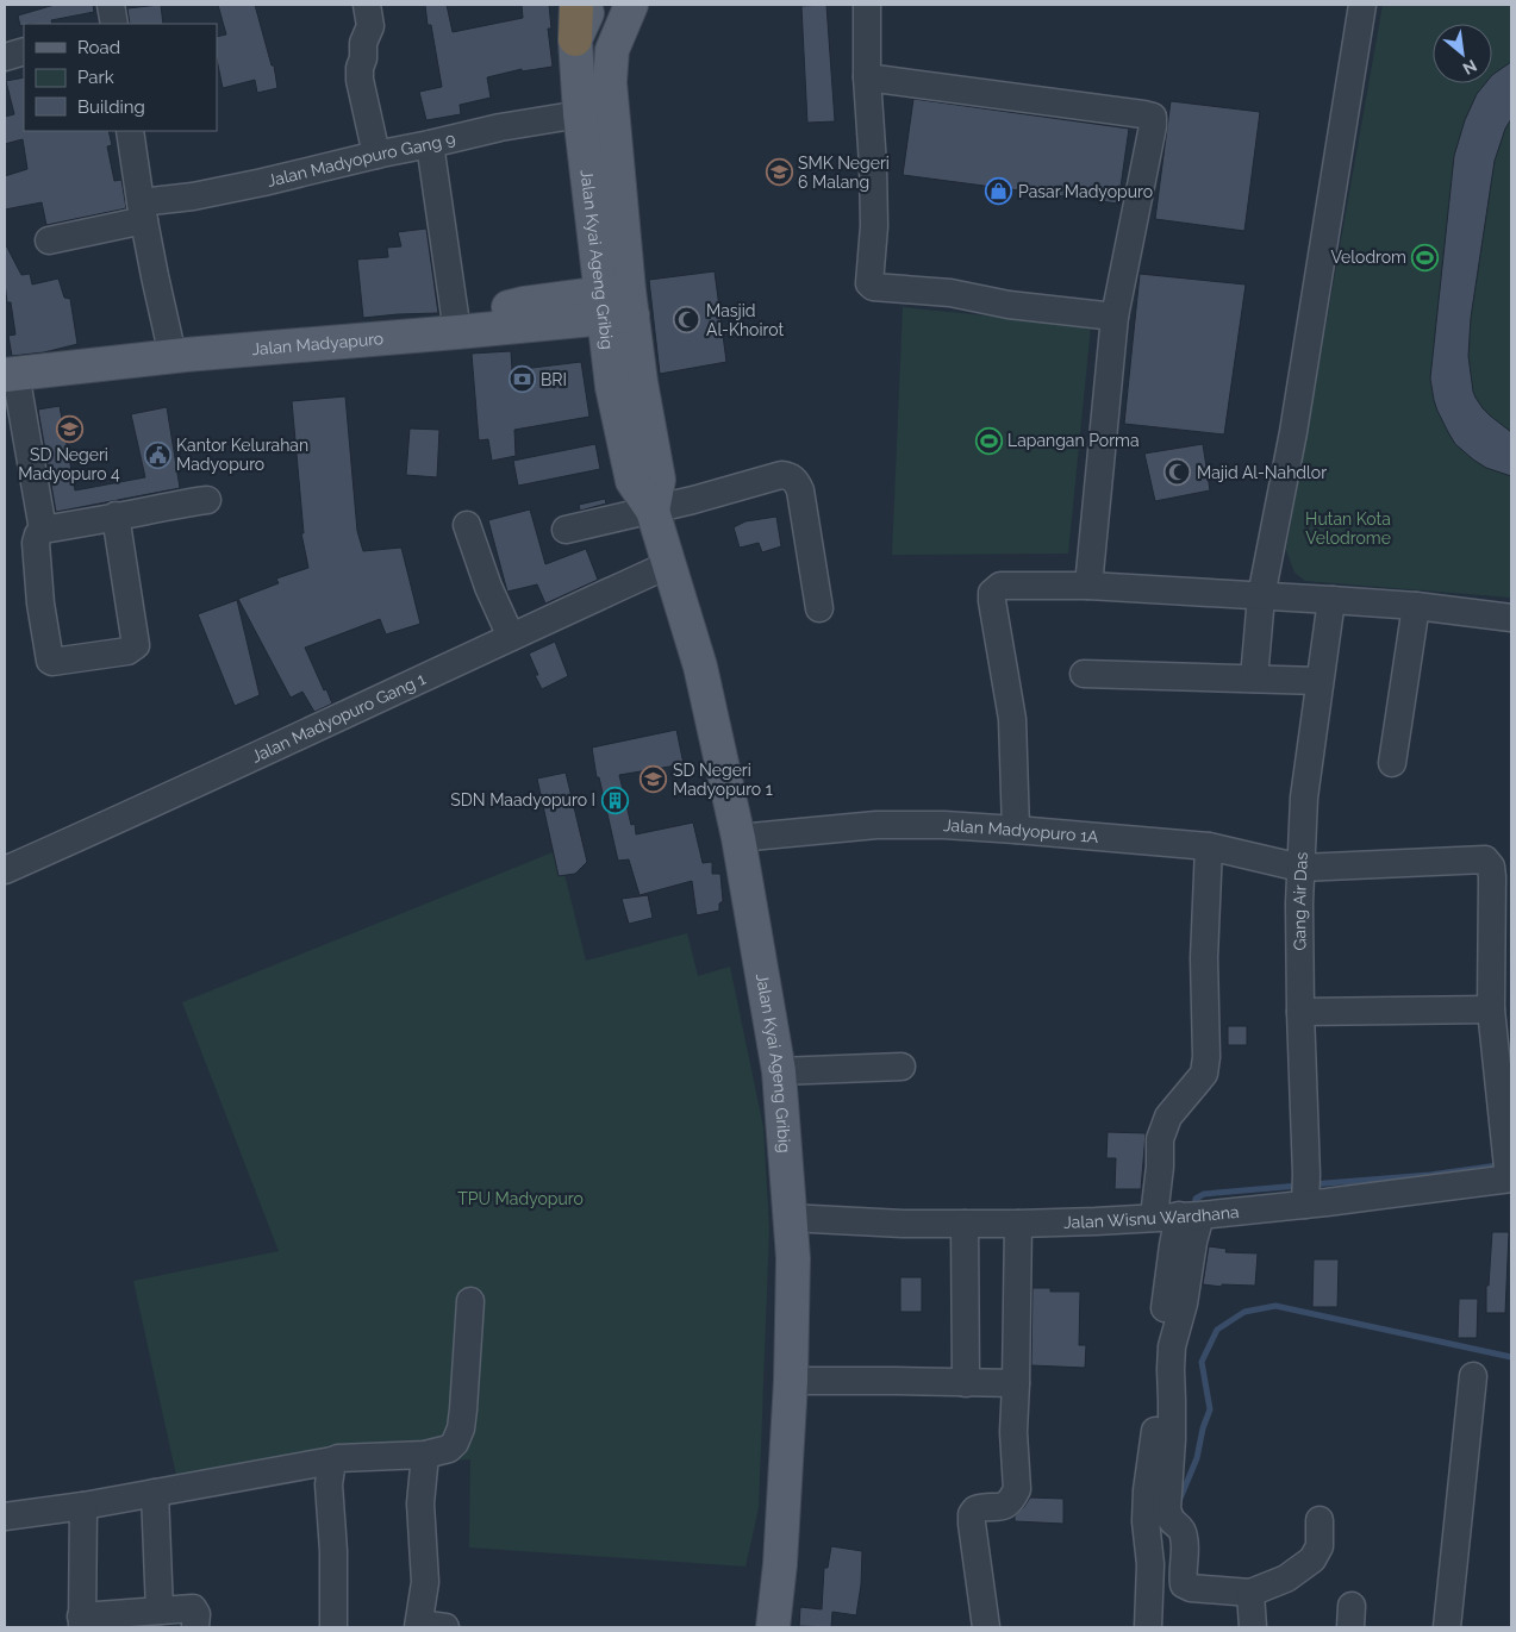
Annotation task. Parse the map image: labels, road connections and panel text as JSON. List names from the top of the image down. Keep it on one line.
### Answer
{"streets":{"main road":["Jalan Kyai Ageng Gribig","Jalan Madyapuro"],"street":["Jalan Madyopuro Gang 9","Jalan Madyopuro Gang 1","Jalan Madyopuro 1A","Gang Air Das","Jalan Wisnu Wardhana"]},"crossings":[["Jalan Madyopuro Gang 9","Jalan Kyai Ageng Gribig"],["Jalan Kyai Ageng Gribig","Jalan Madyapuro"],["Jalan Kyai Ageng Gribig","Jalan Madyopuro Gang 1"],["Jalan Kyai Ageng Gribig","Jalan Madyopuro 1A"],["Jalan Kyai Ageng Gribig","Jalan Wisnu Wardhana"],["Jalan Madyopuro 1A","Gang Air Das"],["Gang Air Das","Jalan Wisnu Wardhana"]],"parks":["Hutan Kota Velodrome","TPU Madyopuro"],"places":{"school or university":["SMK Negeri 6 Malang","SD Negeri Madyopuro 4","SD Negeri Madyopuro 1"],"shop":["Pasar Madyopuro"],"sports":["Velodrom","Lapangan Porma"],"mosque":["Masjid Al-Khoirot","Majid Al-Nahdlor"],"bank":["BRI"],"public building":["Kantor Kelurahan Madyopuro"],"building":["SDN Maadyopuro I"]},"legend":["Road","Park","Building"],"north":"bottom right"}
